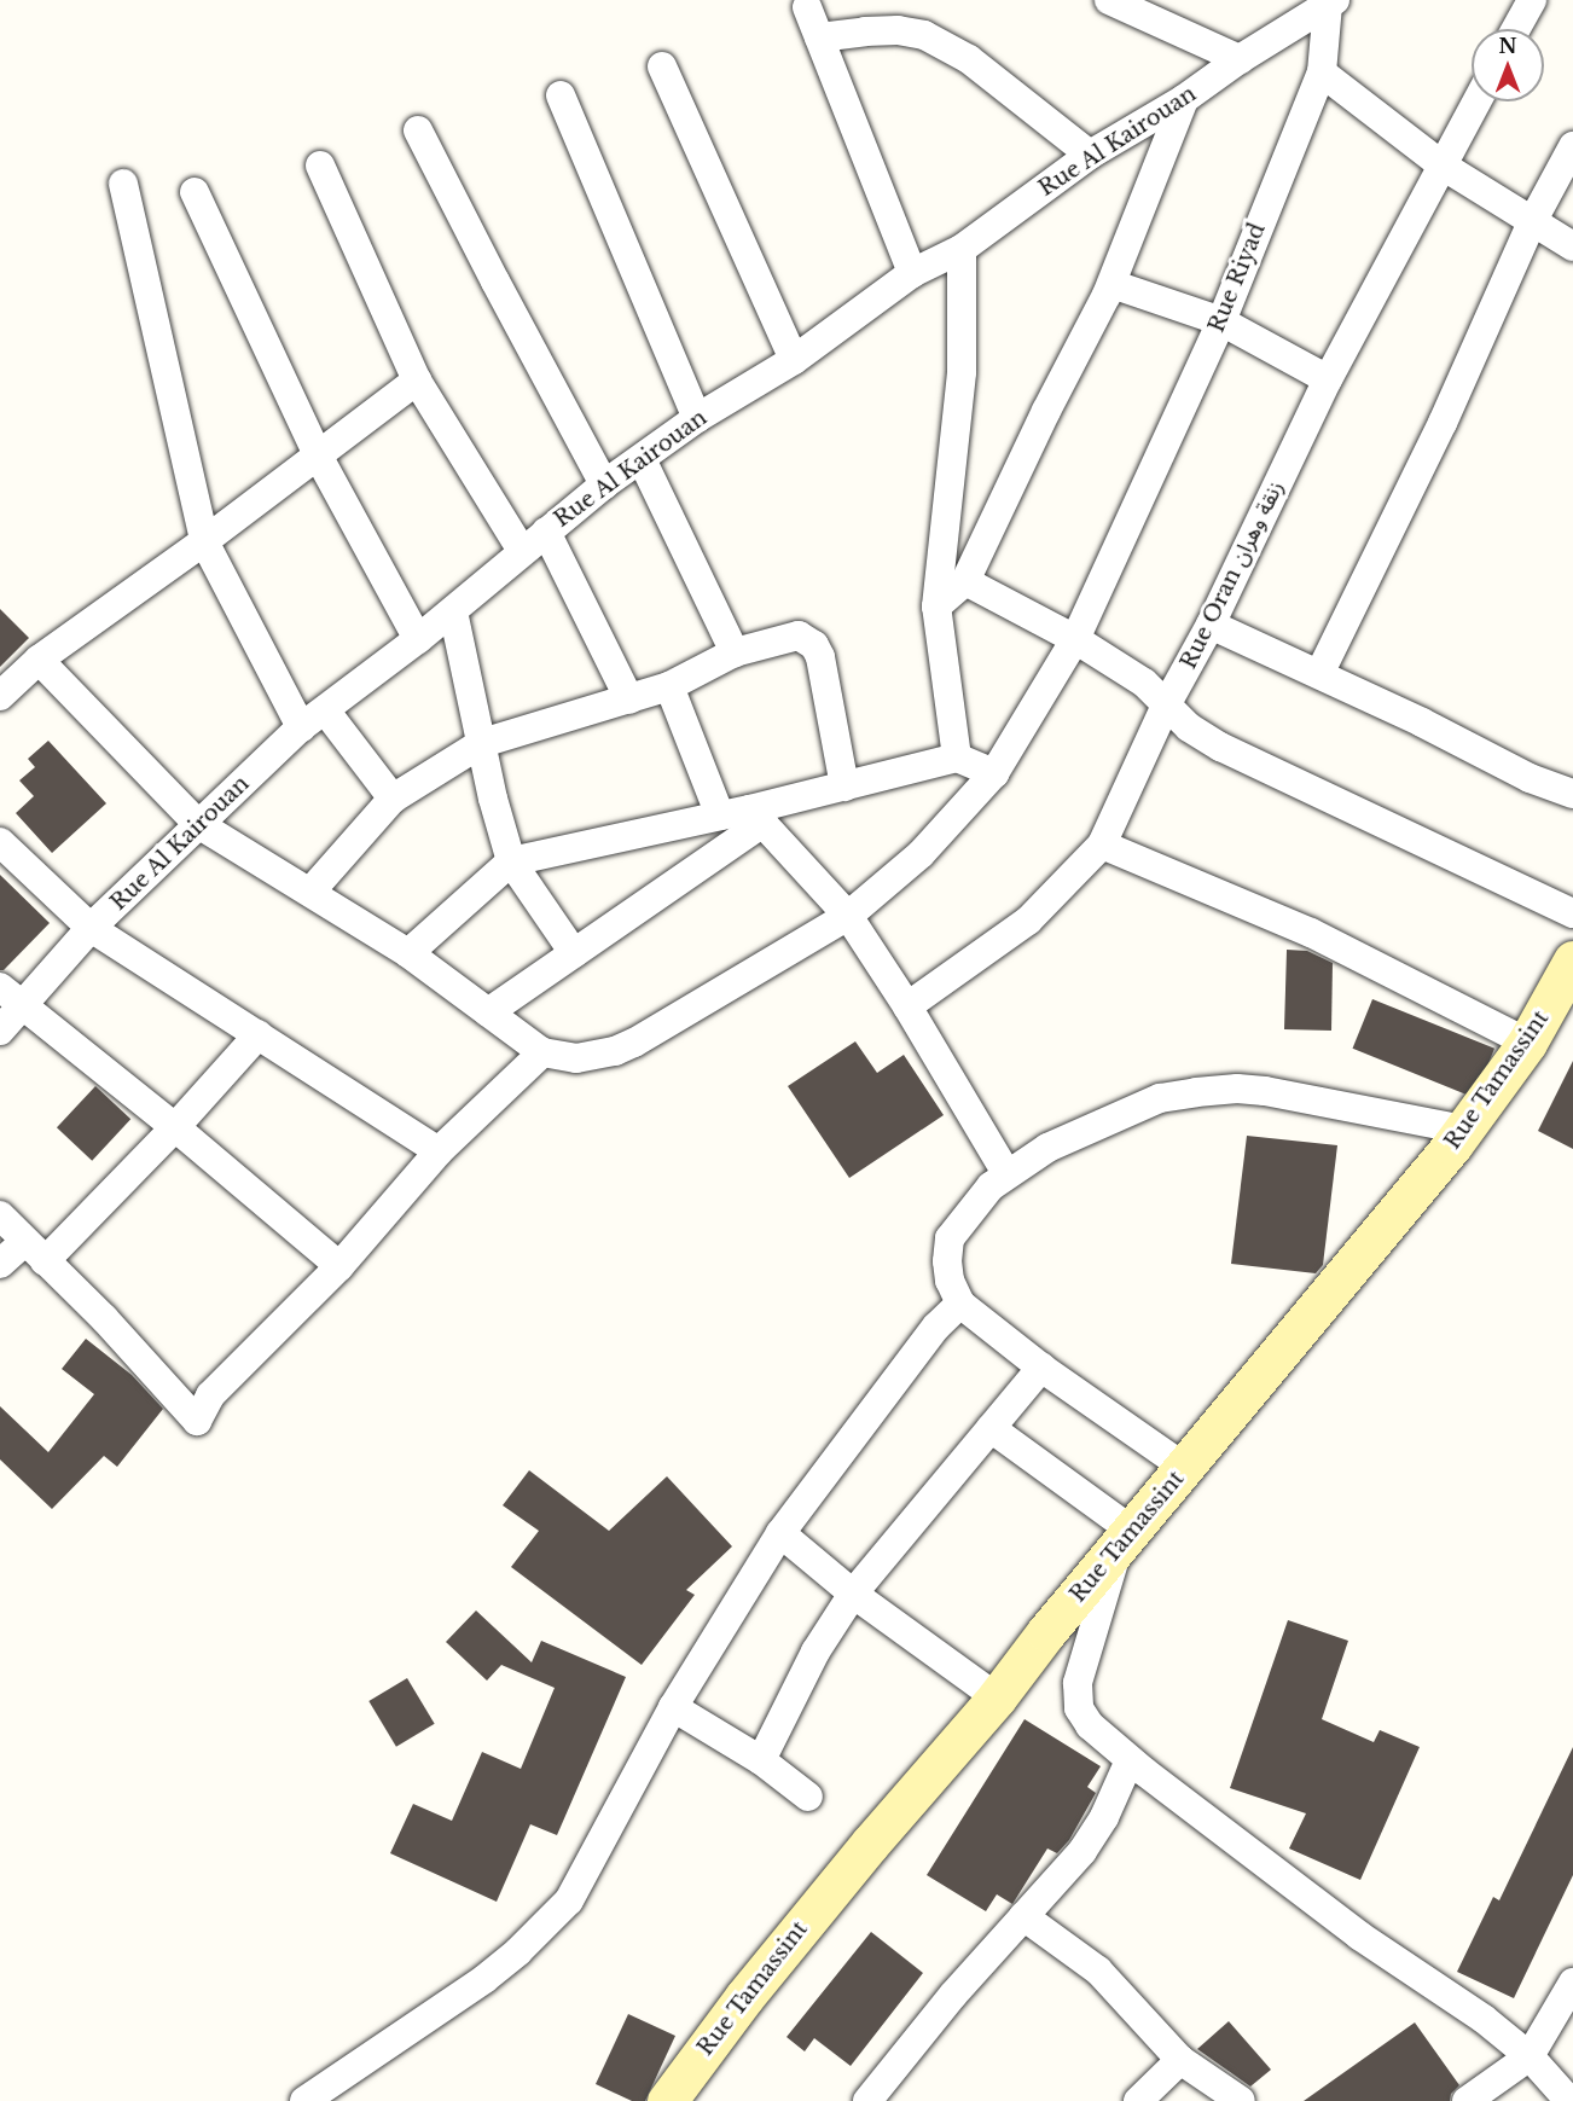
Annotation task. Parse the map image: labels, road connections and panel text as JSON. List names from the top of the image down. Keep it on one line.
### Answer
{"streets":{"main road":["Rue Tamassint"],"street":["Rue Al Kairouan","Rue Riyad","Rue Oran زنقة وهران"]},"crossings":[["Rue Al Kairouan","Rue Riyad"]],"north":"top"}
